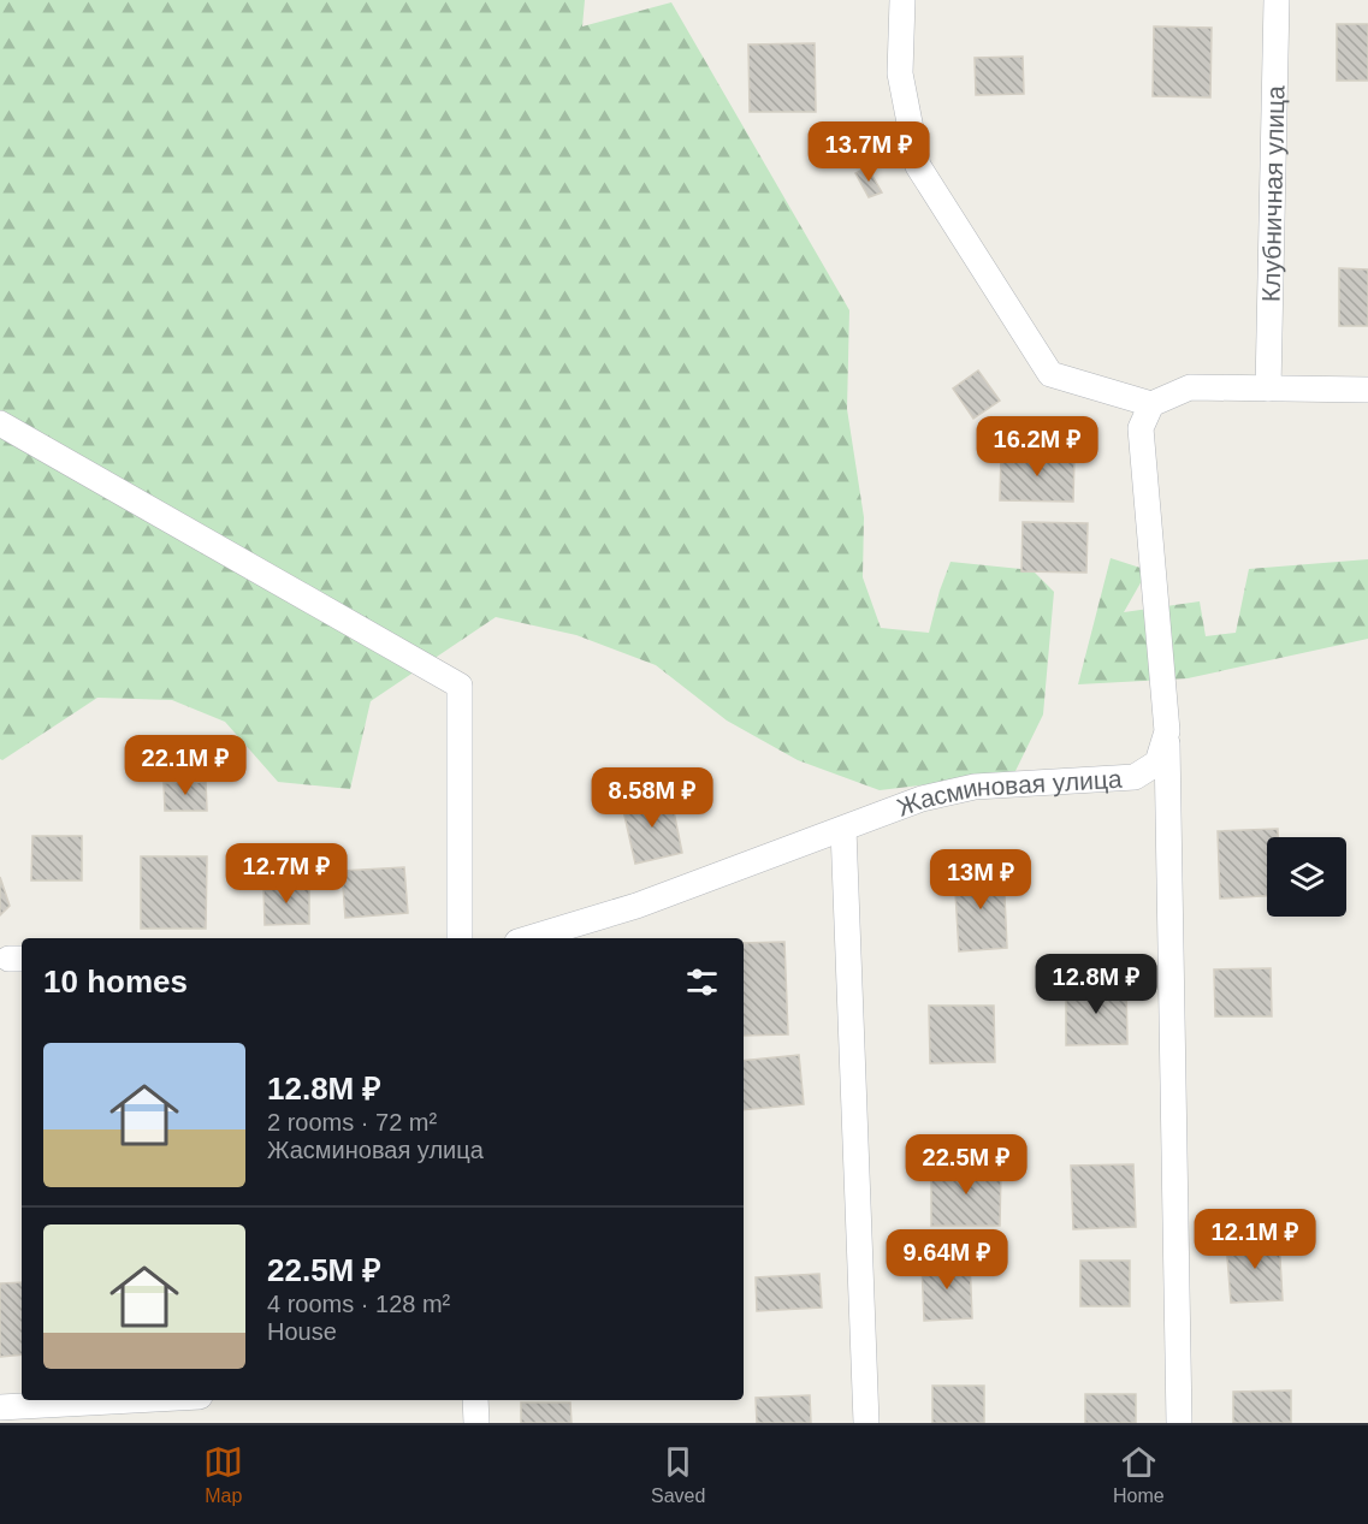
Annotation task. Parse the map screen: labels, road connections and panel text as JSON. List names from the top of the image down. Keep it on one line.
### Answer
{"streets":{"street":["Клубничная улица","Жасминовая улица"]},"page":{"price":["13.7M ₽","16.2M ₽","22.1M ₽","8.58M ₽","12.7M ₽","13M ₽","12.8M ₽","22.5M ₽","12.1M ₽","9.64M ₽"],"heading":"10 homes","list":[{"name":"12.8M ₽","note":"2 rooms · 72 m² · Жасминовая улица"},{"name":"22.5M ₽","note":"4 rooms · 128 m² · House"}],"tabs":["Map","Saved","Home"]}}
